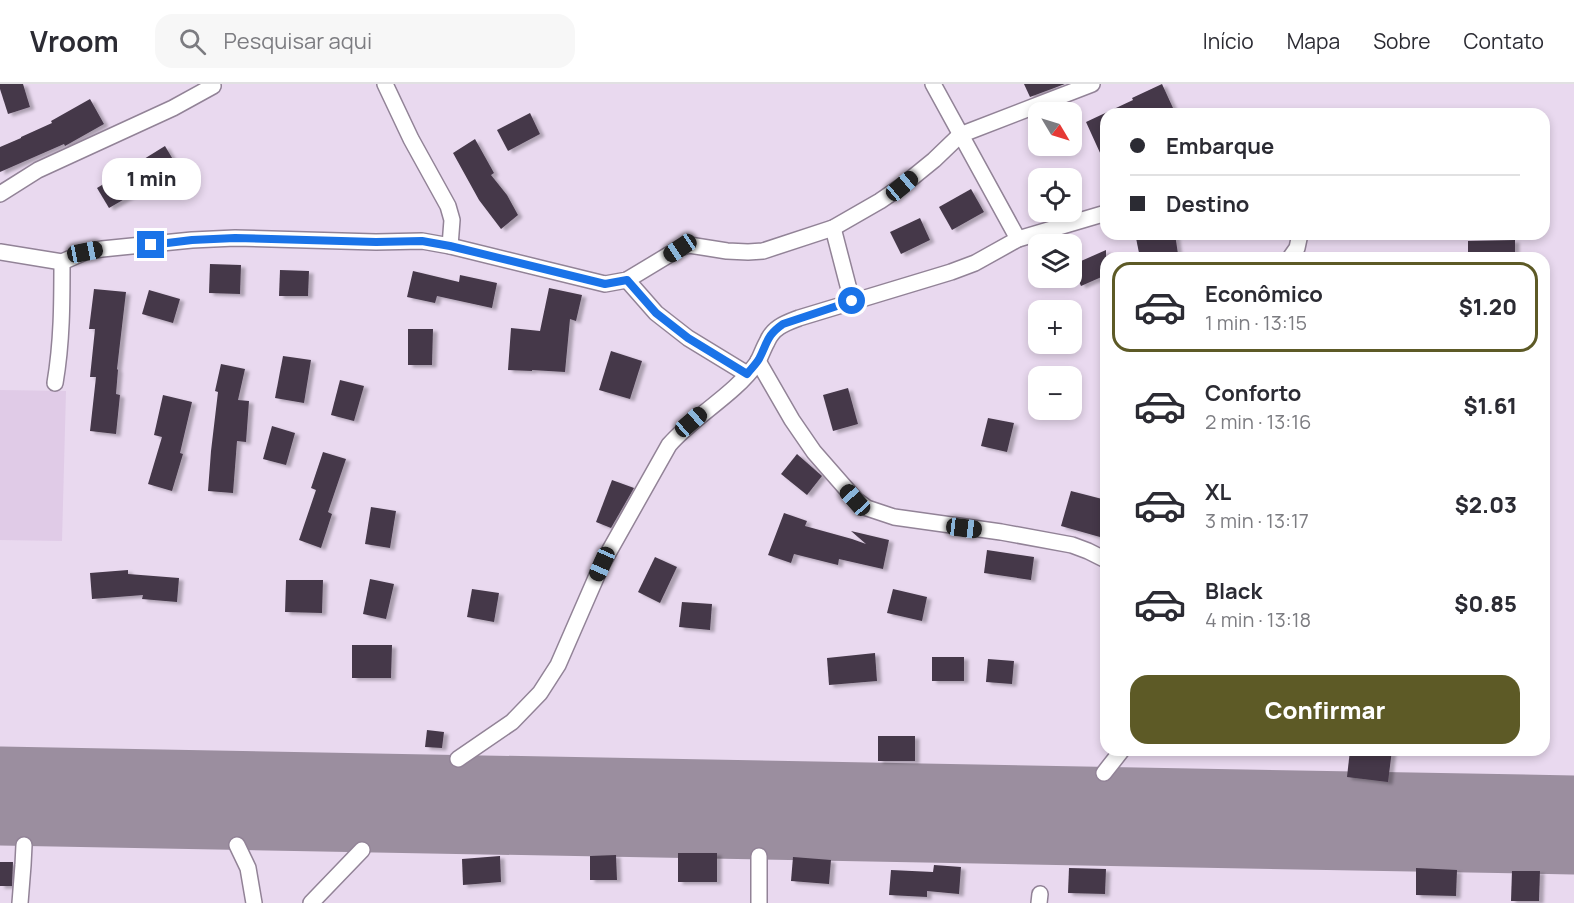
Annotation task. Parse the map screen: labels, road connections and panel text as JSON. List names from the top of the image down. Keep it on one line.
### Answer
{"north":"bottom right","page":{"header":"Vroom","search":"Pesquisar aqui","nav":["Início","Mapa","Sobre","Contato"],"map_buttons":["+","−"],"banner":["Embarque","Destino"],"bubble":"1 min","list":[{"name":"Econômico","note":"1 min · 13:15","value":"$1.20"},{"name":"Conforto","note":"2 min · 13:16","value":"$1.61"},{"name":"XL","note":"3 min · 13:17","value":"$2.03"},{"name":"Black","note":"4 min · 13:18","value":"$0.85"}],"buttons":"Confirmar"}}
